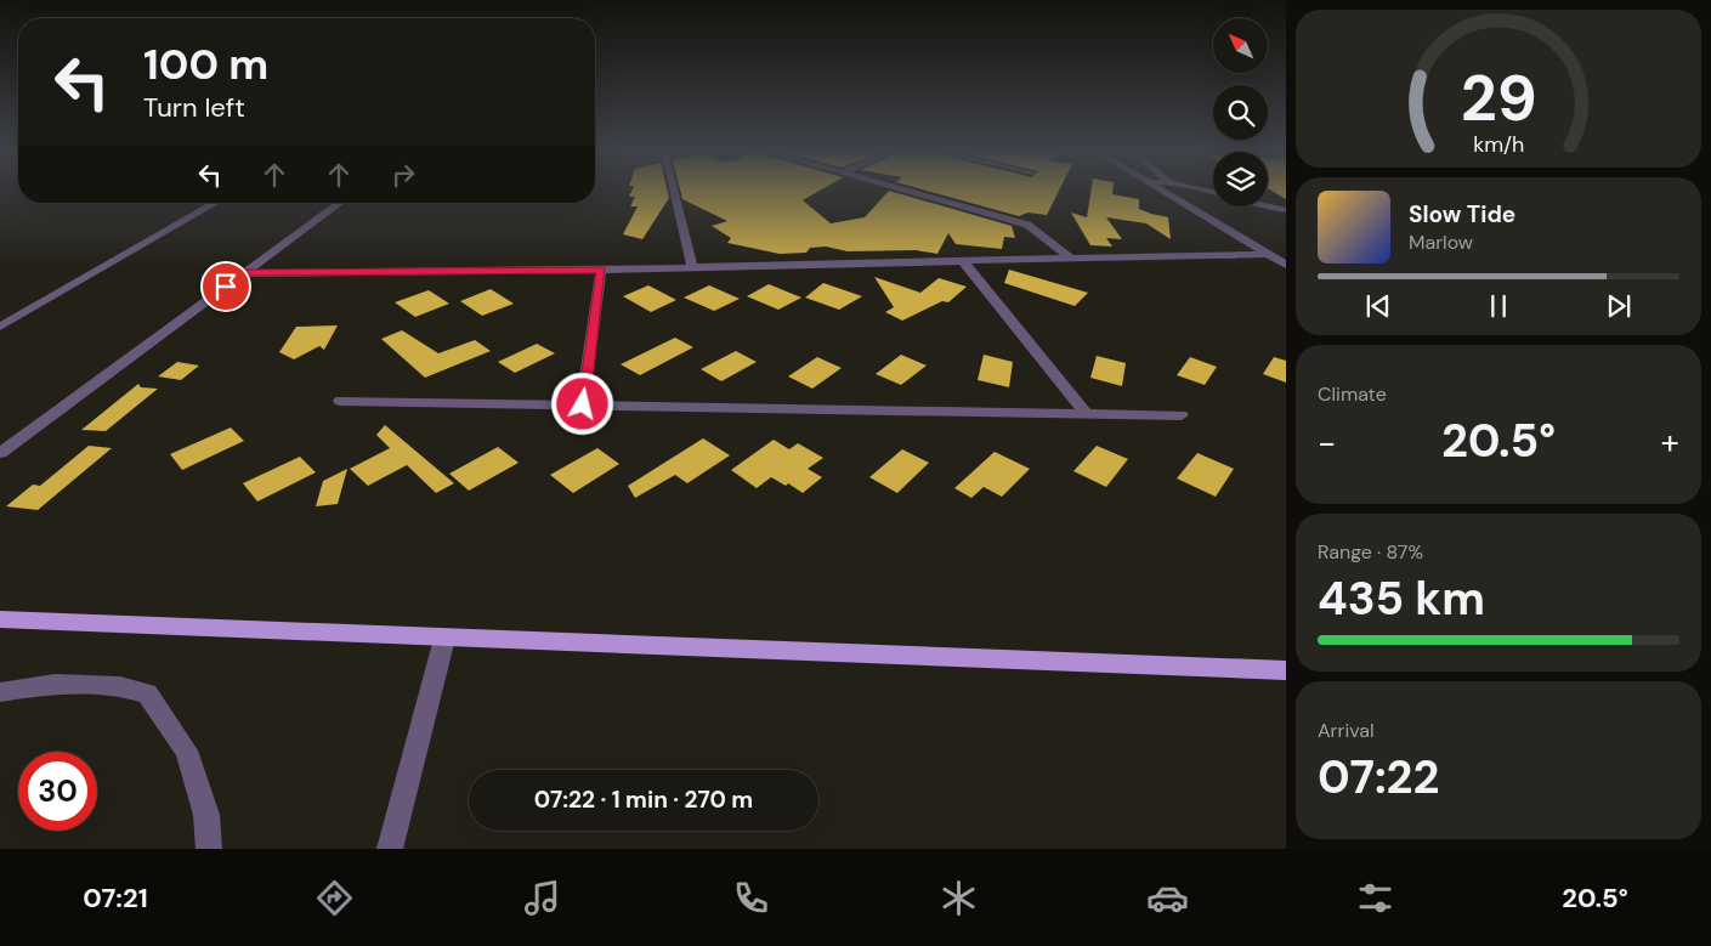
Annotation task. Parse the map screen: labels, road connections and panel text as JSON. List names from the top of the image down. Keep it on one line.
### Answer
{"north":"top left","page":{"turn":["100 m","Turn left"],"song":["Slow Tide","Marlow"],"tile":["Climate",["Range · 87%","435 km"],["Arrival","07:22"]],"heat":["−","20.5°","+"],"limit":"30","trip":"07:22 · 1 min · 270 m","tabs":["07:21","20.5°"],"gauge":["29","km/h"]}}
